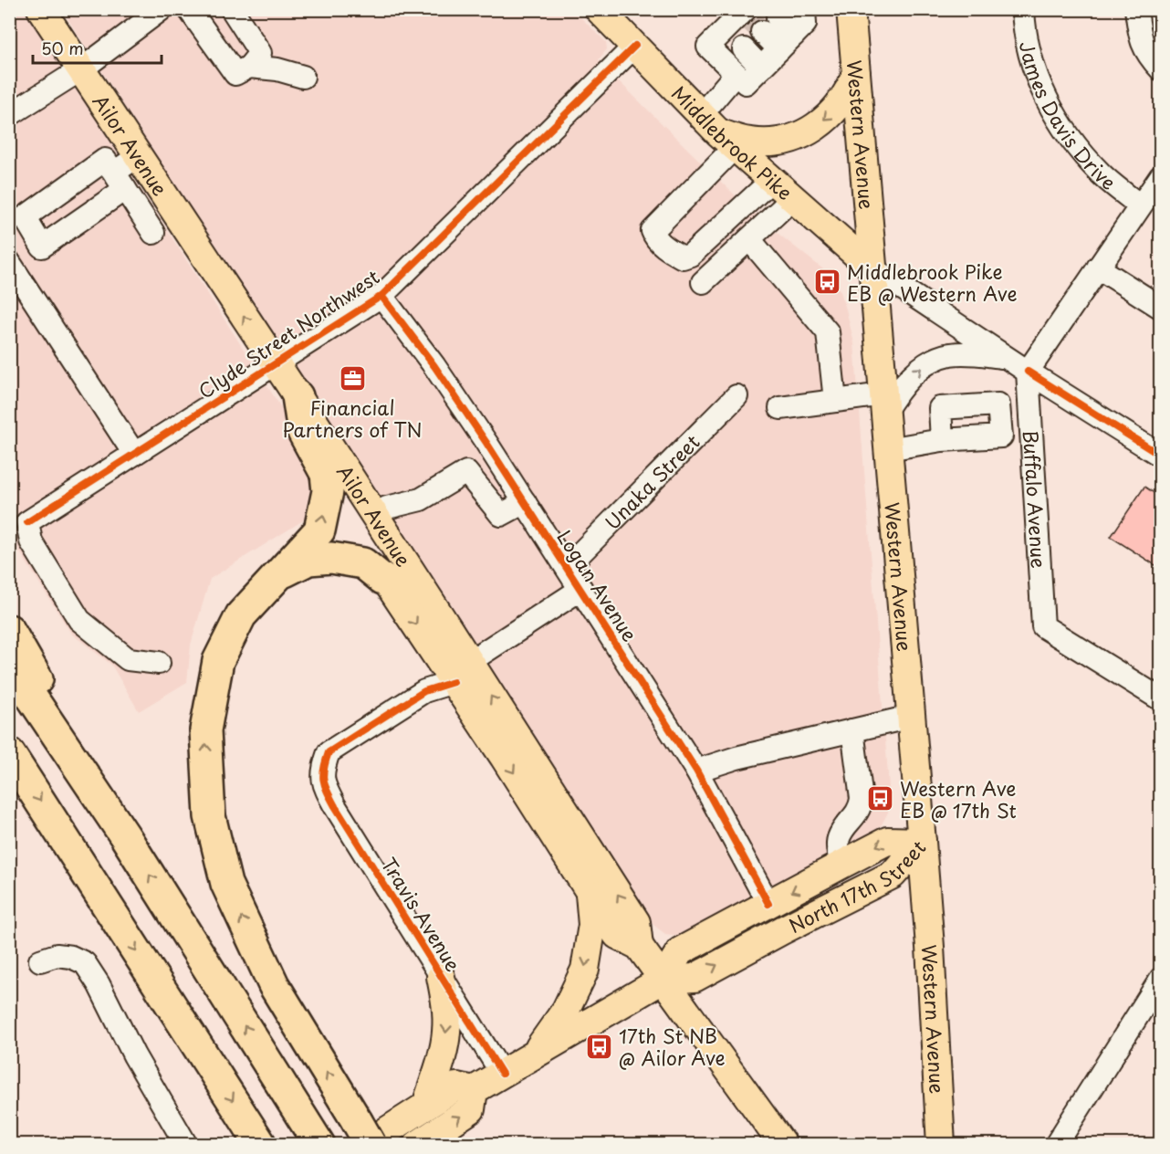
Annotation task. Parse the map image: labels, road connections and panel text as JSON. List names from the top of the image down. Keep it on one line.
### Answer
{"streets":{"main road":["Western Avenue","Middlebrook Pike","Ailor Avenue","North 17th Street"],"street":["James Davis Drive","Clyde Street Northwest","Unaka Street","Buffalo Avenue","Logan Avenue","Travis Avenue"]},"crossings":[["Western Avenue","Middlebrook Pike"],["Western Avenue","North 17th Street"],["Middlebrook Pike","Clyde Street Northwest"],["Ailor Avenue","Clyde Street Northwest"],["Ailor Avenue","North 17th Street"],["Ailor Avenue","Travis Avenue"],["Clyde Street Northwest","Logan Avenue"],["Unaka Street","Logan Avenue"],["Logan Avenue","North 17th Street"],["North 17th Street","Travis Avenue"]],"places":{"bus stop":["Middlebrook Pike EB @ Western Ave","Western Ave EB @ 17th St","17th St NB @ Ailor Ave"],"office":["Financial Partners of TN"]},"scale_bar":"50 m"}
